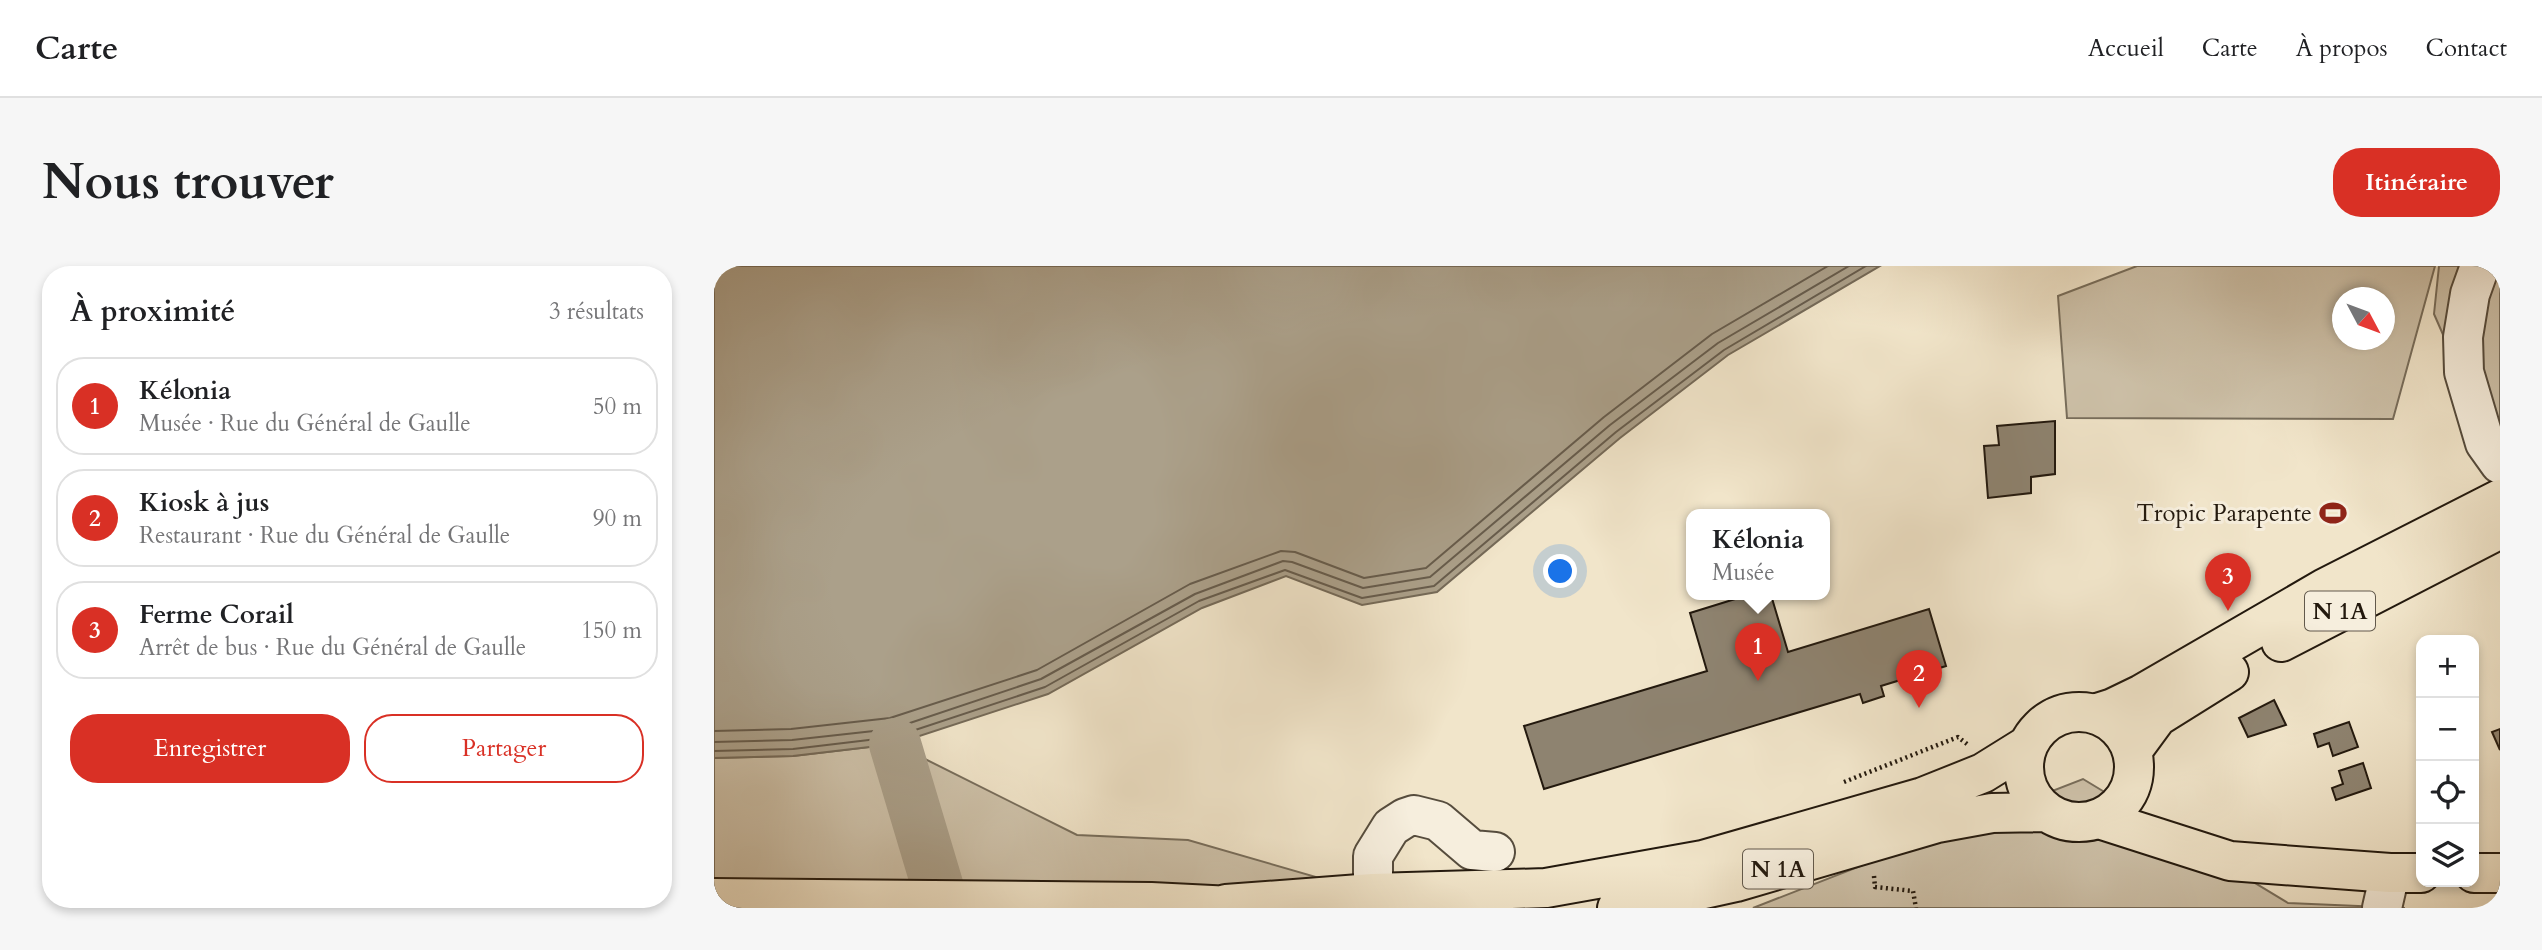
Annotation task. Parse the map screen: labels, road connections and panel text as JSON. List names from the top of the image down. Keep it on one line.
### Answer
{"streets":{"main road":["N 1A"]},"places":{"sports":["Tropic Parapente"]},"north":"bottom right","page":{"header":"Carte","nav":["Accueil","Carte","À propos","Contact"],"buttons":["Itinéraire",["Enregistrer","Partager"]],"title":"Nous trouver","heading":["À proximité","3 résultats"],"list":[{"mark":"1","name":"Kélonia","note":"Musée · Rue du Général de Gaulle","value":"50 m"},{"mark":"2","name":"Kiosk à jus","note":"Restaurant · Rue du Général de Gaulle","value":"90 m"},{"mark":"3","name":"Ferme Corail","note":"Arrêt de bus · Rue du Général de Gaulle","value":"150 m"}],"popup":["Kélonia","Musée"],"pins":["3","1","2"],"map_buttons":["+","−"]}}
